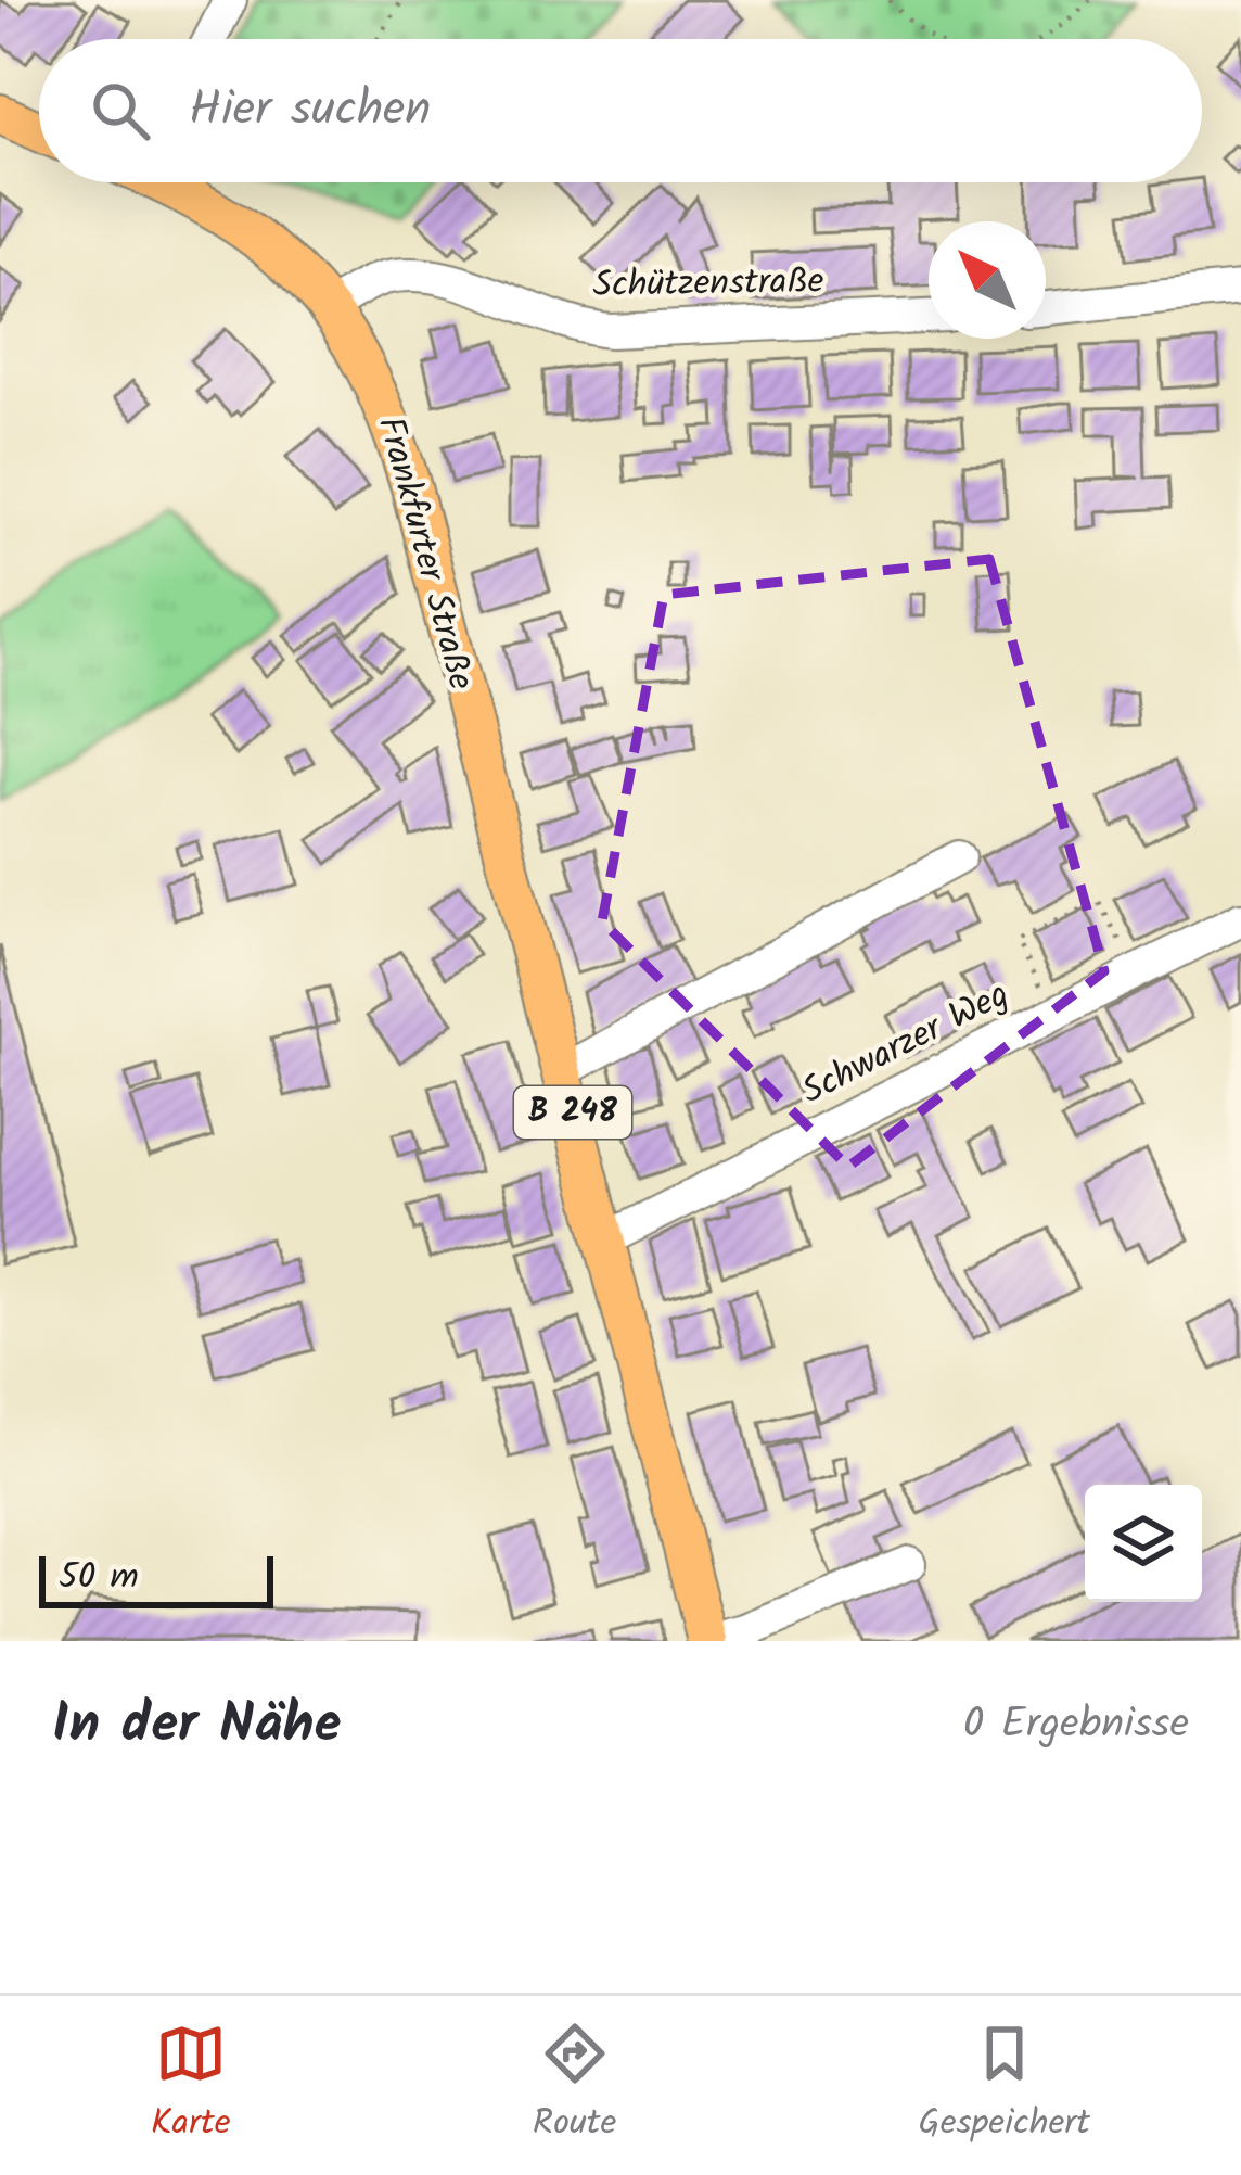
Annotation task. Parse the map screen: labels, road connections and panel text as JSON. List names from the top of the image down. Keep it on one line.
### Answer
{"streets":{"main road":["Frankfurter Straße","B 248"],"street":["Schützenstraße","Schwarzer Weg"]},"crossings":[["Schützenstraße","Frankfurter Straße"],["Frankfurter Straße","Schwarzer Weg"]],"scale_bar":"50 m","north":"top left","page":{"search":"Hier suchen","scale":"50 m","heading":["In der Nähe","0 Ergebnisse"],"nav":["Karte","Route","Gespeichert"]}}
